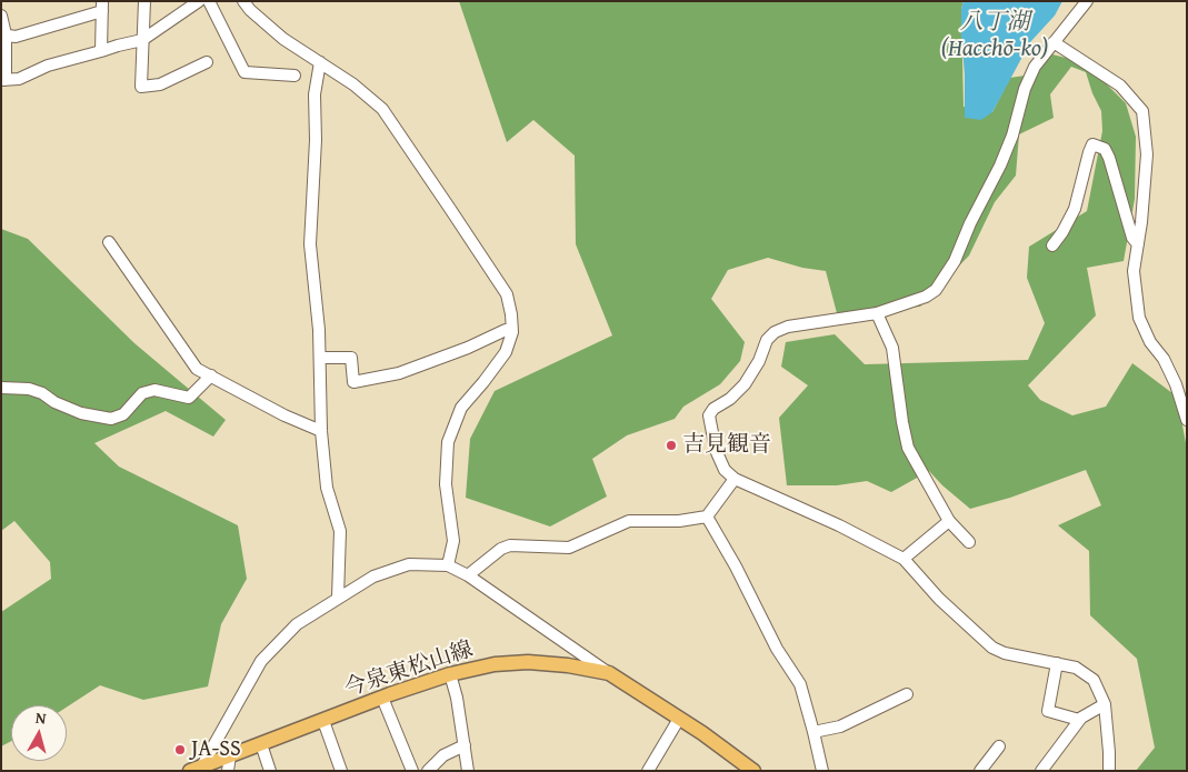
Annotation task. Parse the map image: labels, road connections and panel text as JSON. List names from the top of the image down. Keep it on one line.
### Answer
{"streets":{"main road":["今泉東松山線"]},"water":["八丁湖 (Hacchō-ko)"],"places":["吉見観音","JA-SS"],"north":"top"}
